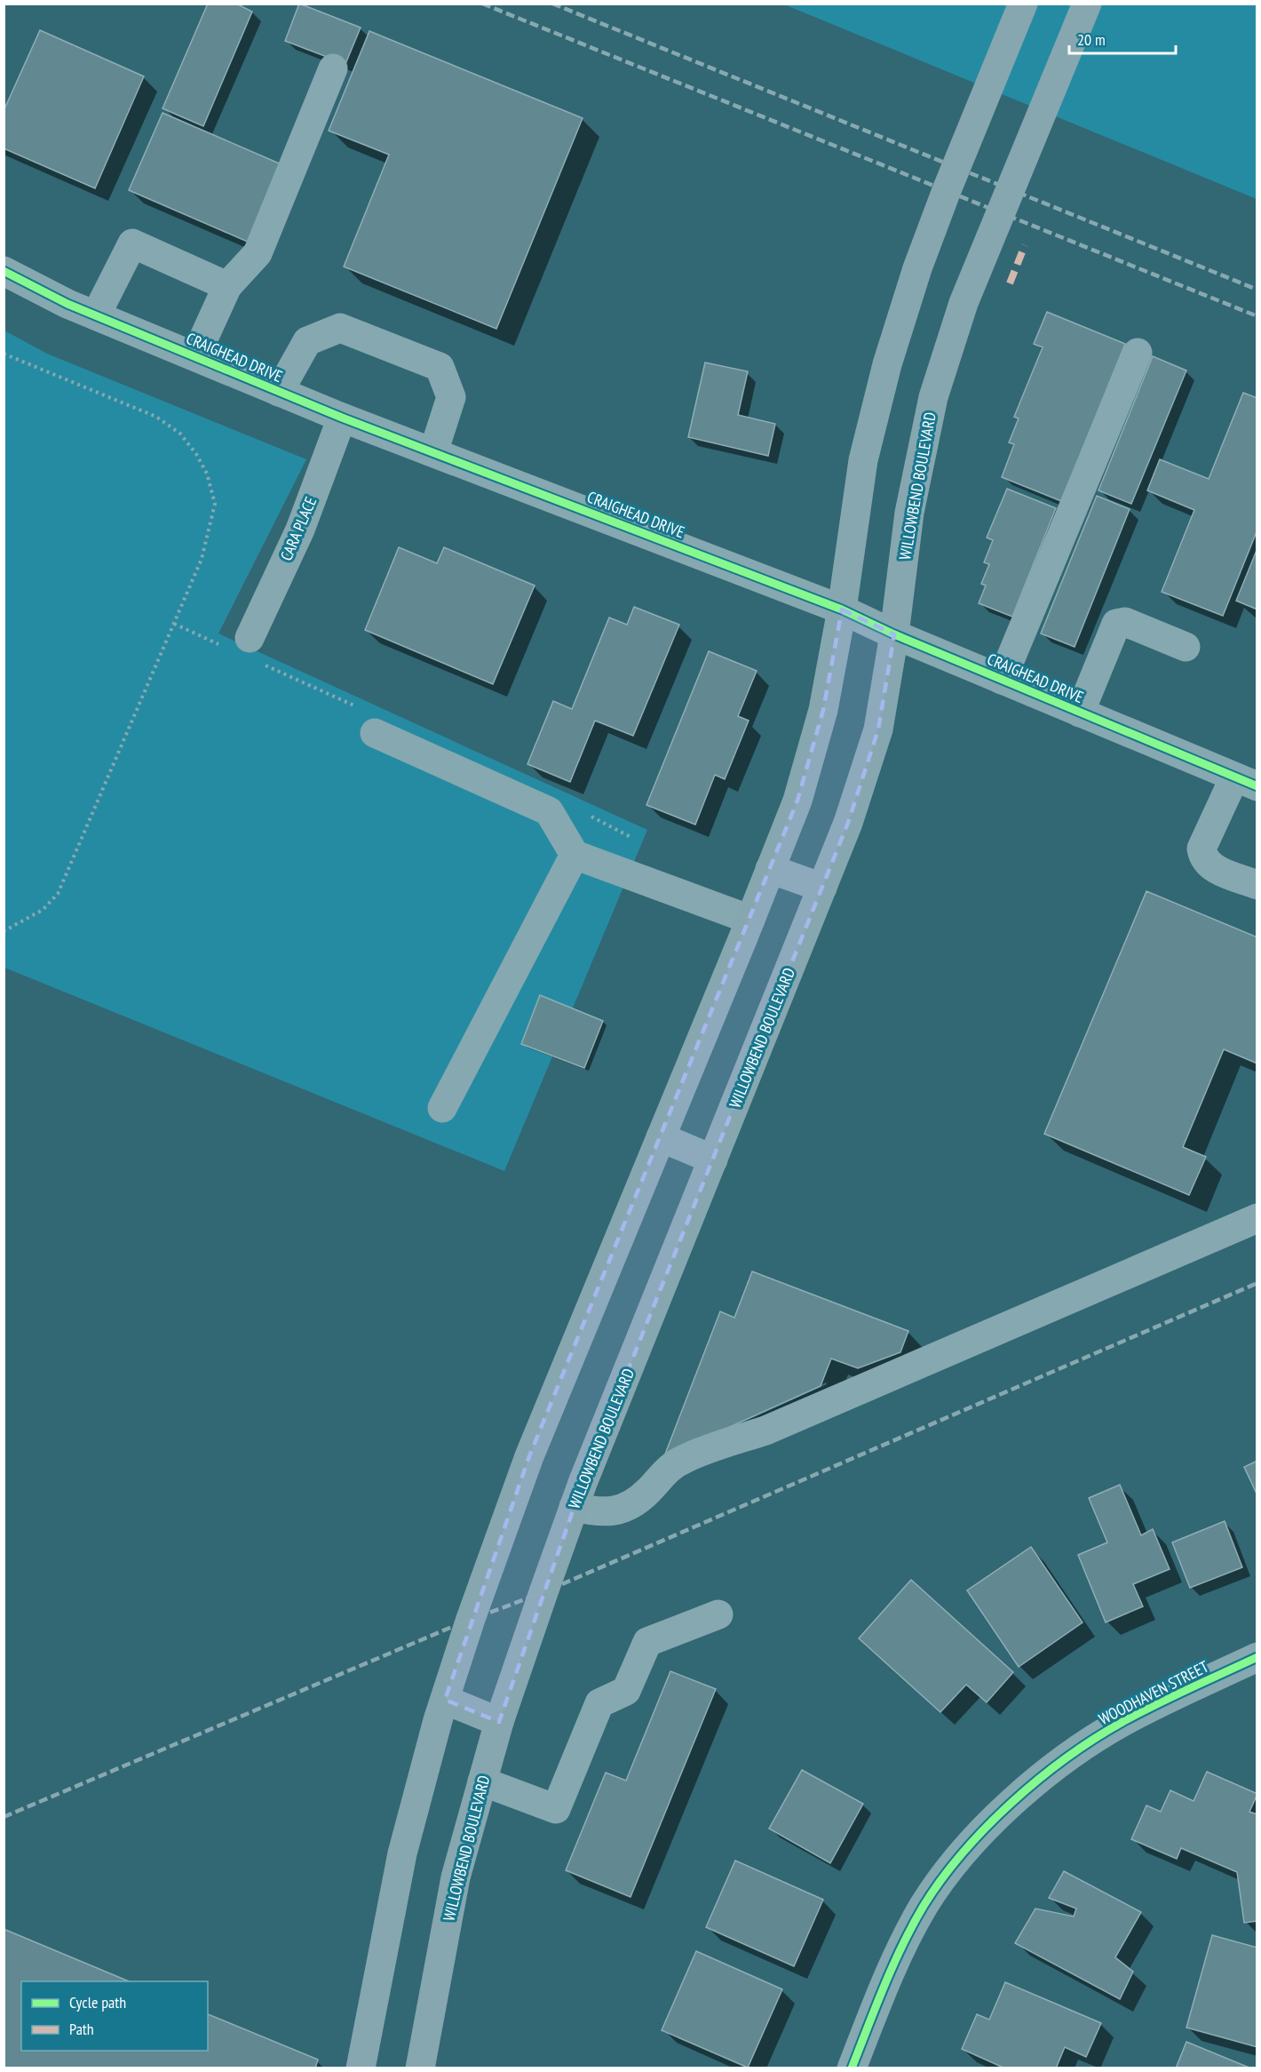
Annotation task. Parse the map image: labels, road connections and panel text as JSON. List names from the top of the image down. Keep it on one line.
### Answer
{"streets":{"main road":["WILLOWBEND BOULEVARD"],"street":["CRAIGHEAD DRIVE","CARA PLACE","WOODHAVEN STREET"]},"crossings":[["CRAIGHEAD DRIVE","WILLOWBEND BOULEVARD"],["CRAIGHEAD DRIVE","CARA PLACE"]],"legend":["Cycle path","Path"],"scale_bar":"20 m"}
